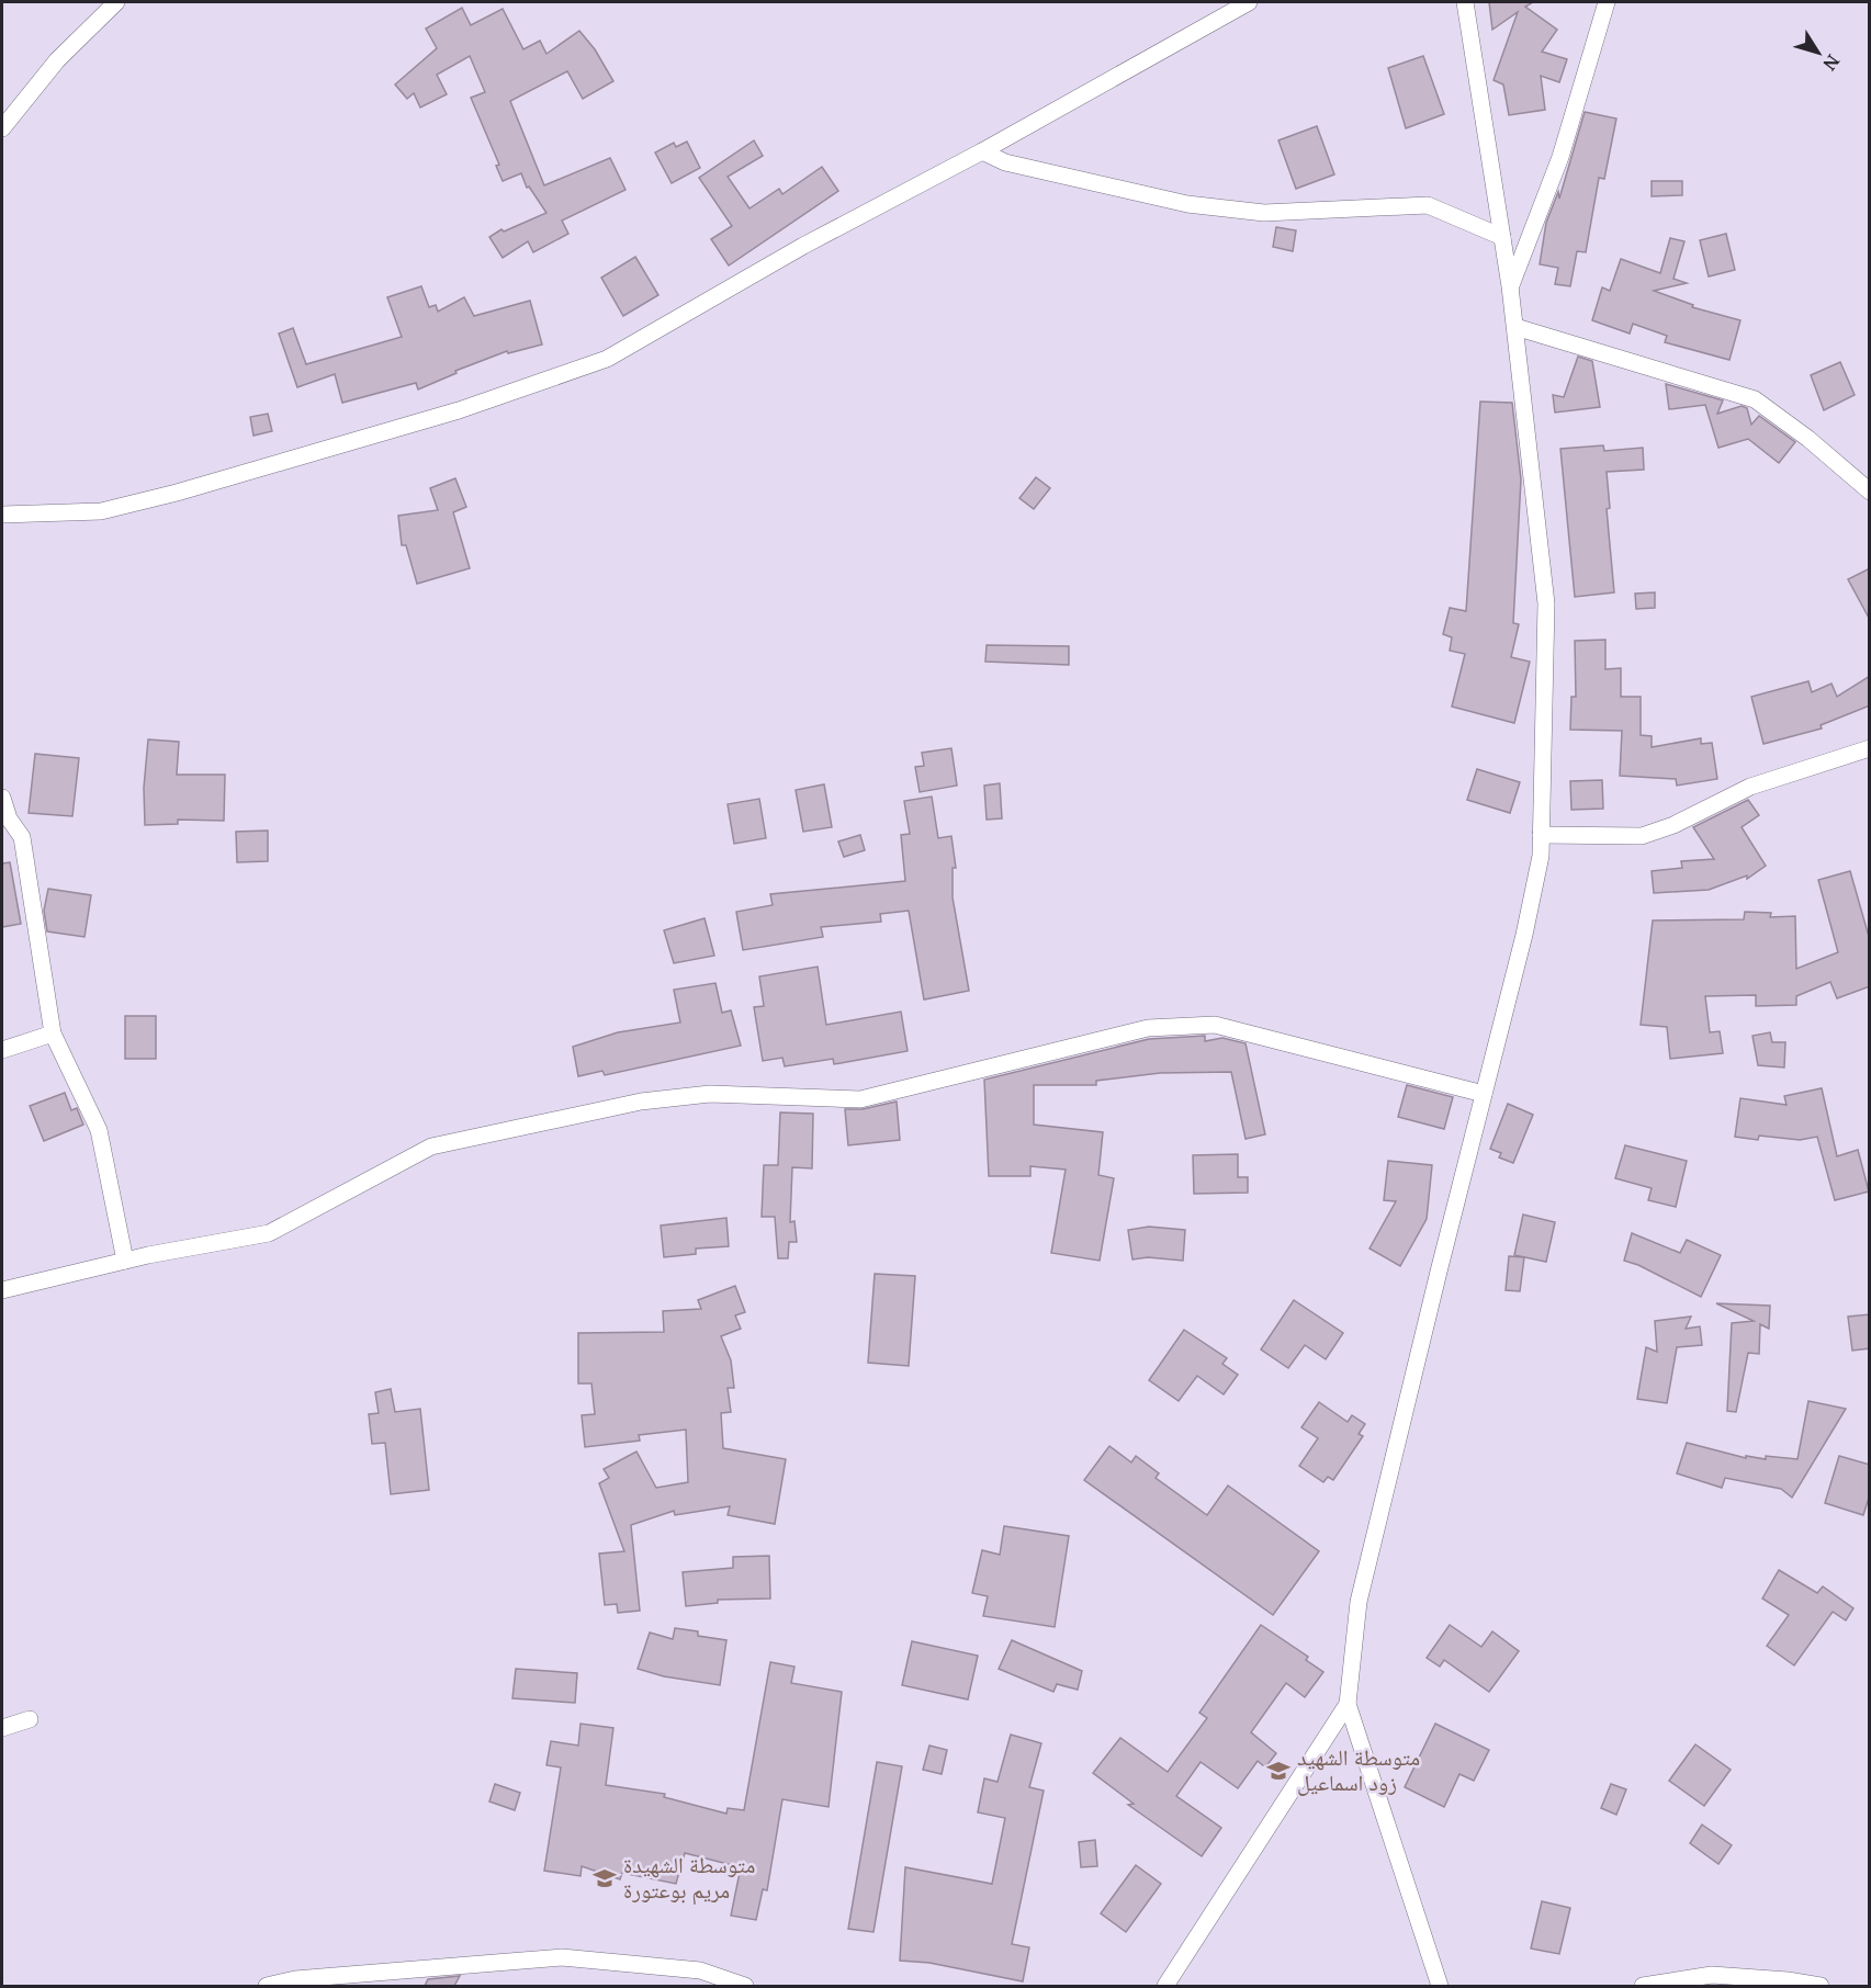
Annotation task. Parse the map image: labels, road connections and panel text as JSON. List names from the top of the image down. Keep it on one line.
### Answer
{"places":{"school or university":["متوسطة الشهيد زود اسماعيل","متوسطة الشهيدة مريم بوعتورة"]},"north":"bottom right"}
